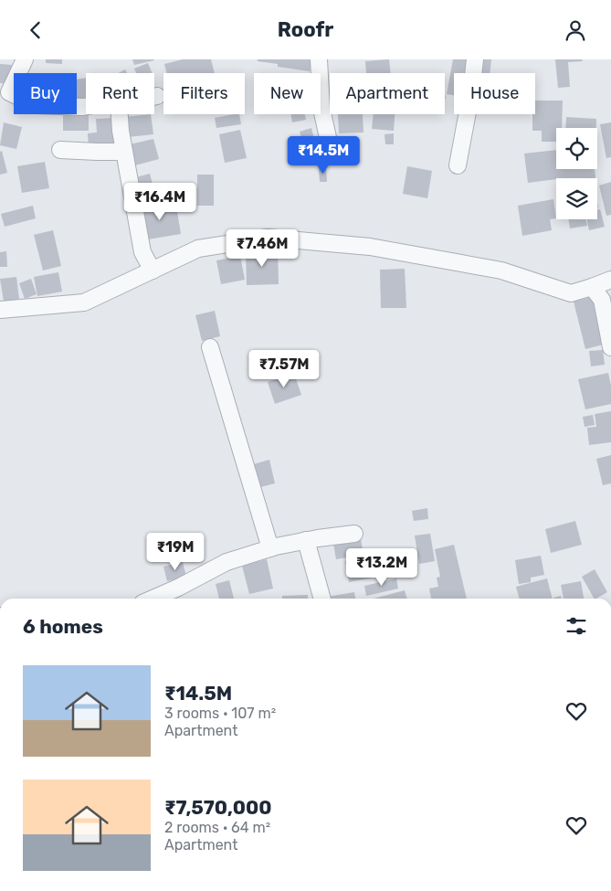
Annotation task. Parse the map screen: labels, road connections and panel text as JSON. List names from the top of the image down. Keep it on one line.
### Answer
{"page":{"header":"Roofr","chip":["Buy","Rent","Filters","New","Apartment","House"],"price":["₹14.5M","₹16.4M","₹7.46M","₹7.57M","₹19M","₹13.2M"],"heading":"6 homes","list":[{"name":"₹14.5M","note":"3 rooms · 107 m² · Apartment"},{"name":"₹7,570,000","note":"2 rooms · 64 m² · Apartment"}]}}
